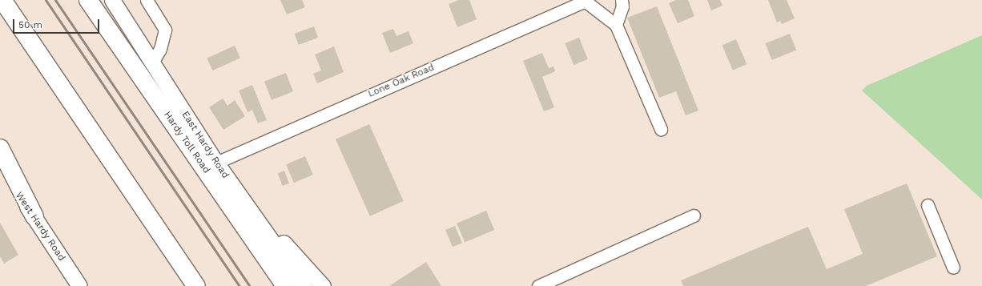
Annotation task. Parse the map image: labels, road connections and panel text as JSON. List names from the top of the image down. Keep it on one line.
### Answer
{"streets":{"highway":["Hardy Toll Road"],"main road":["East Hardy Road","West Hardy Road"],"street":["Lone Oak Road"]},"crossings":[["Lone Oak Road","East Hardy Road"]],"scale_bar":"50 m"}
